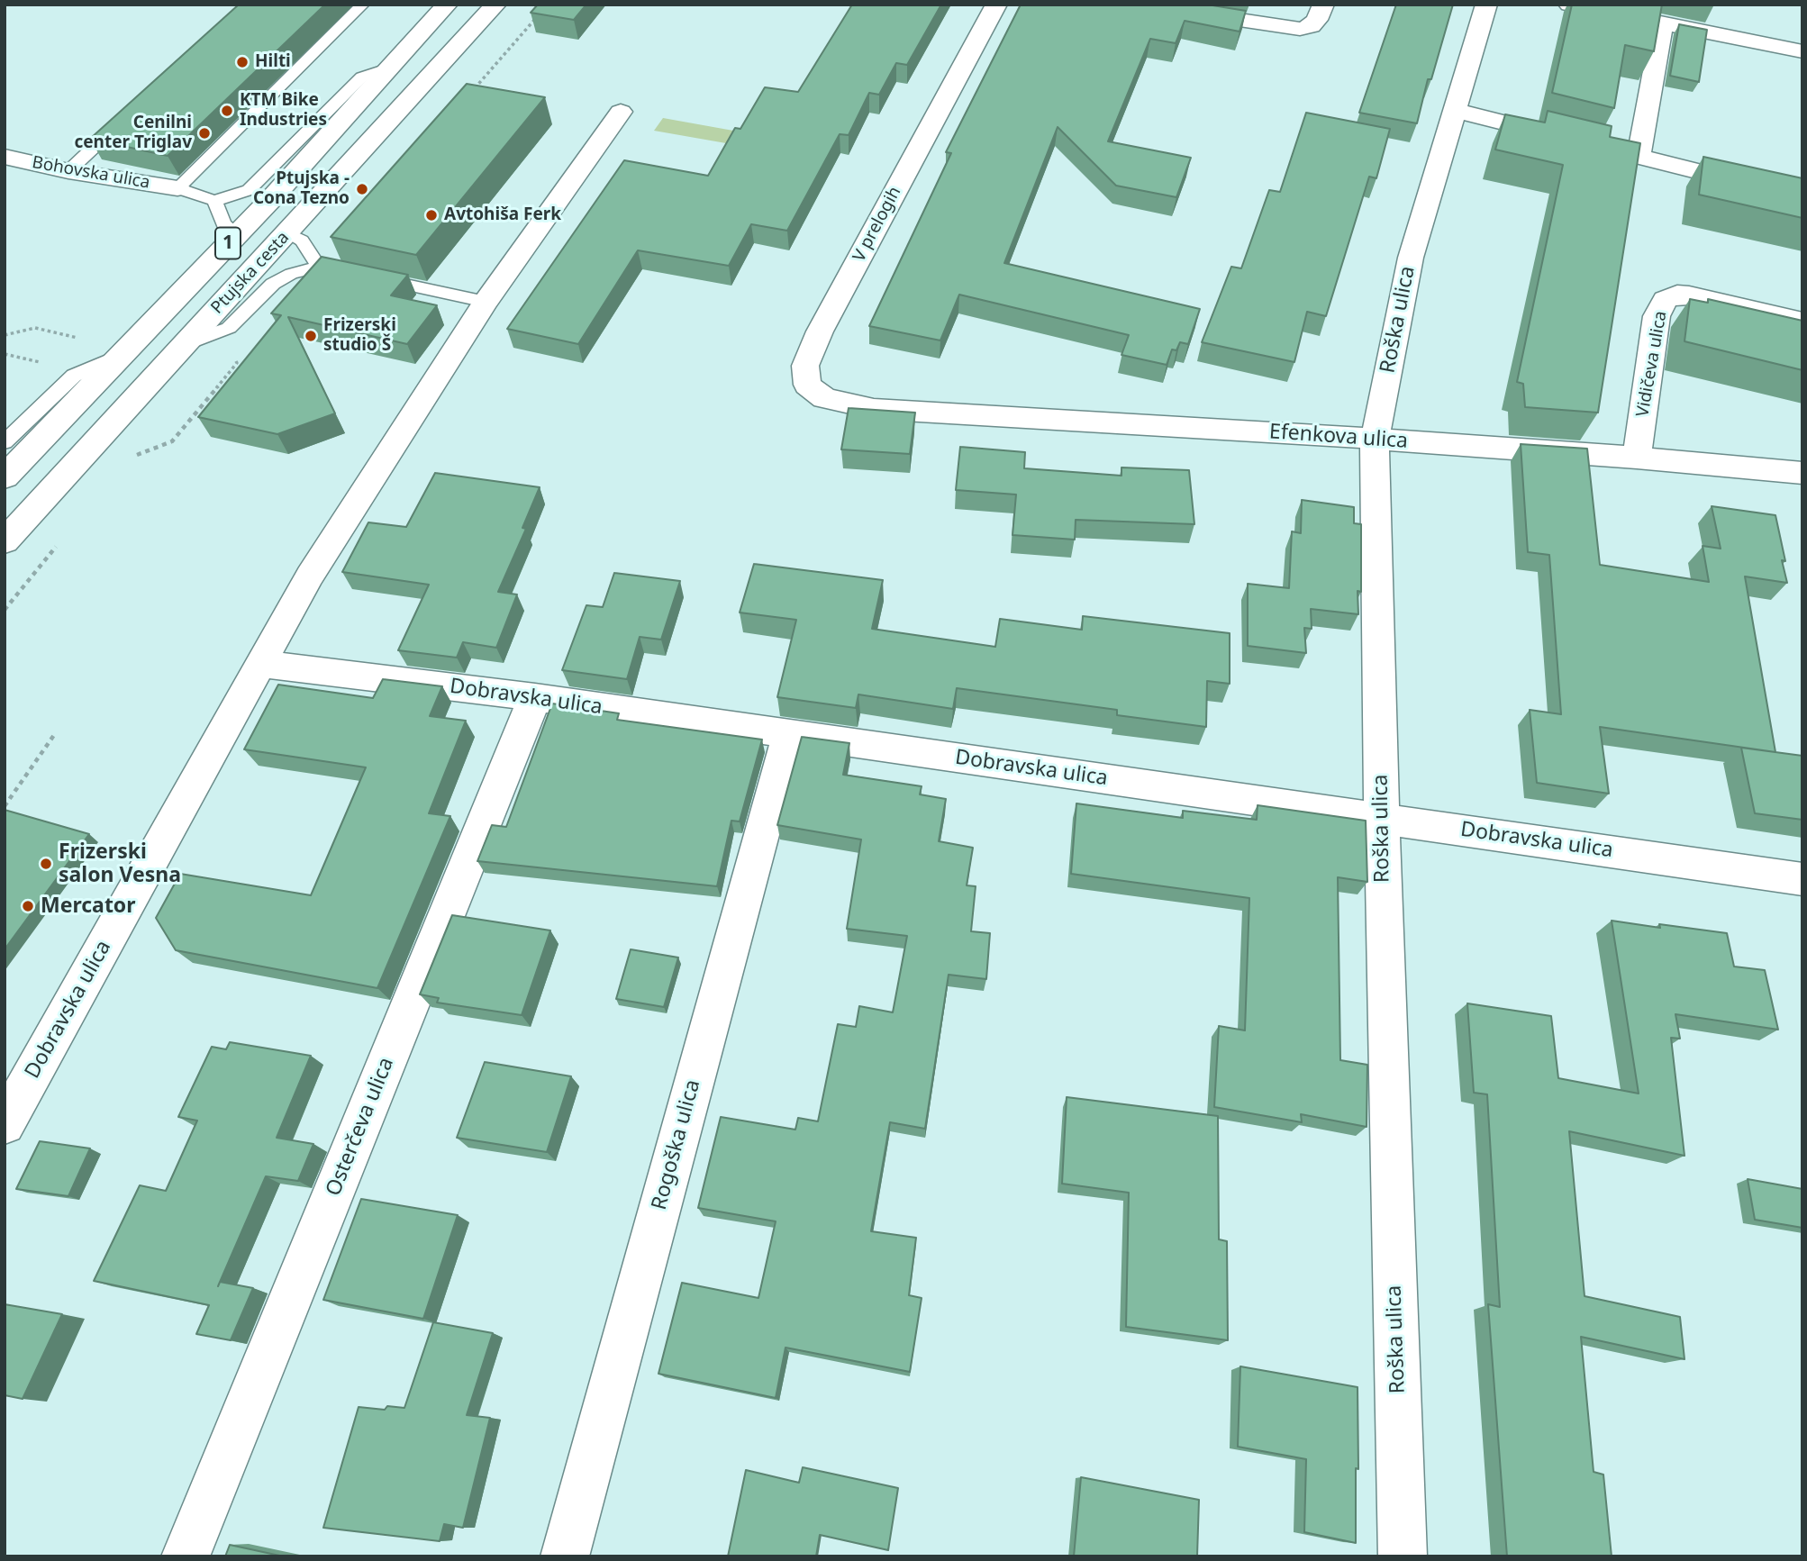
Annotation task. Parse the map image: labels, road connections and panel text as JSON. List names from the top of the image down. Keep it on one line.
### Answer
{"streets":{"street":["Bohovska ulica","V prelogih","1","Ptujska cesta","Roška ulica","Vidičeva ulica","Efenkova ulica","Dobravska ulica","Osterčeva ulica","Rogoška ulica"]},"crossings":[["V prelogih","Efenkova ulica"],["Roška ulica","Efenkova ulica"],["Roška ulica","Dobravska ulica"],["Vidičeva ulica","Efenkova ulica"],["Dobravska ulica","Osterčeva ulica"],["Dobravska ulica","Rogoška ulica"]],"places":["Hilti","KTM Bike Industries","Cenilni center Triglav","Ptujska - Cona Tezno","Avtohiša Ferk","Frizerski studio Š","Frizerski salon Vesna","Mercator"]}
